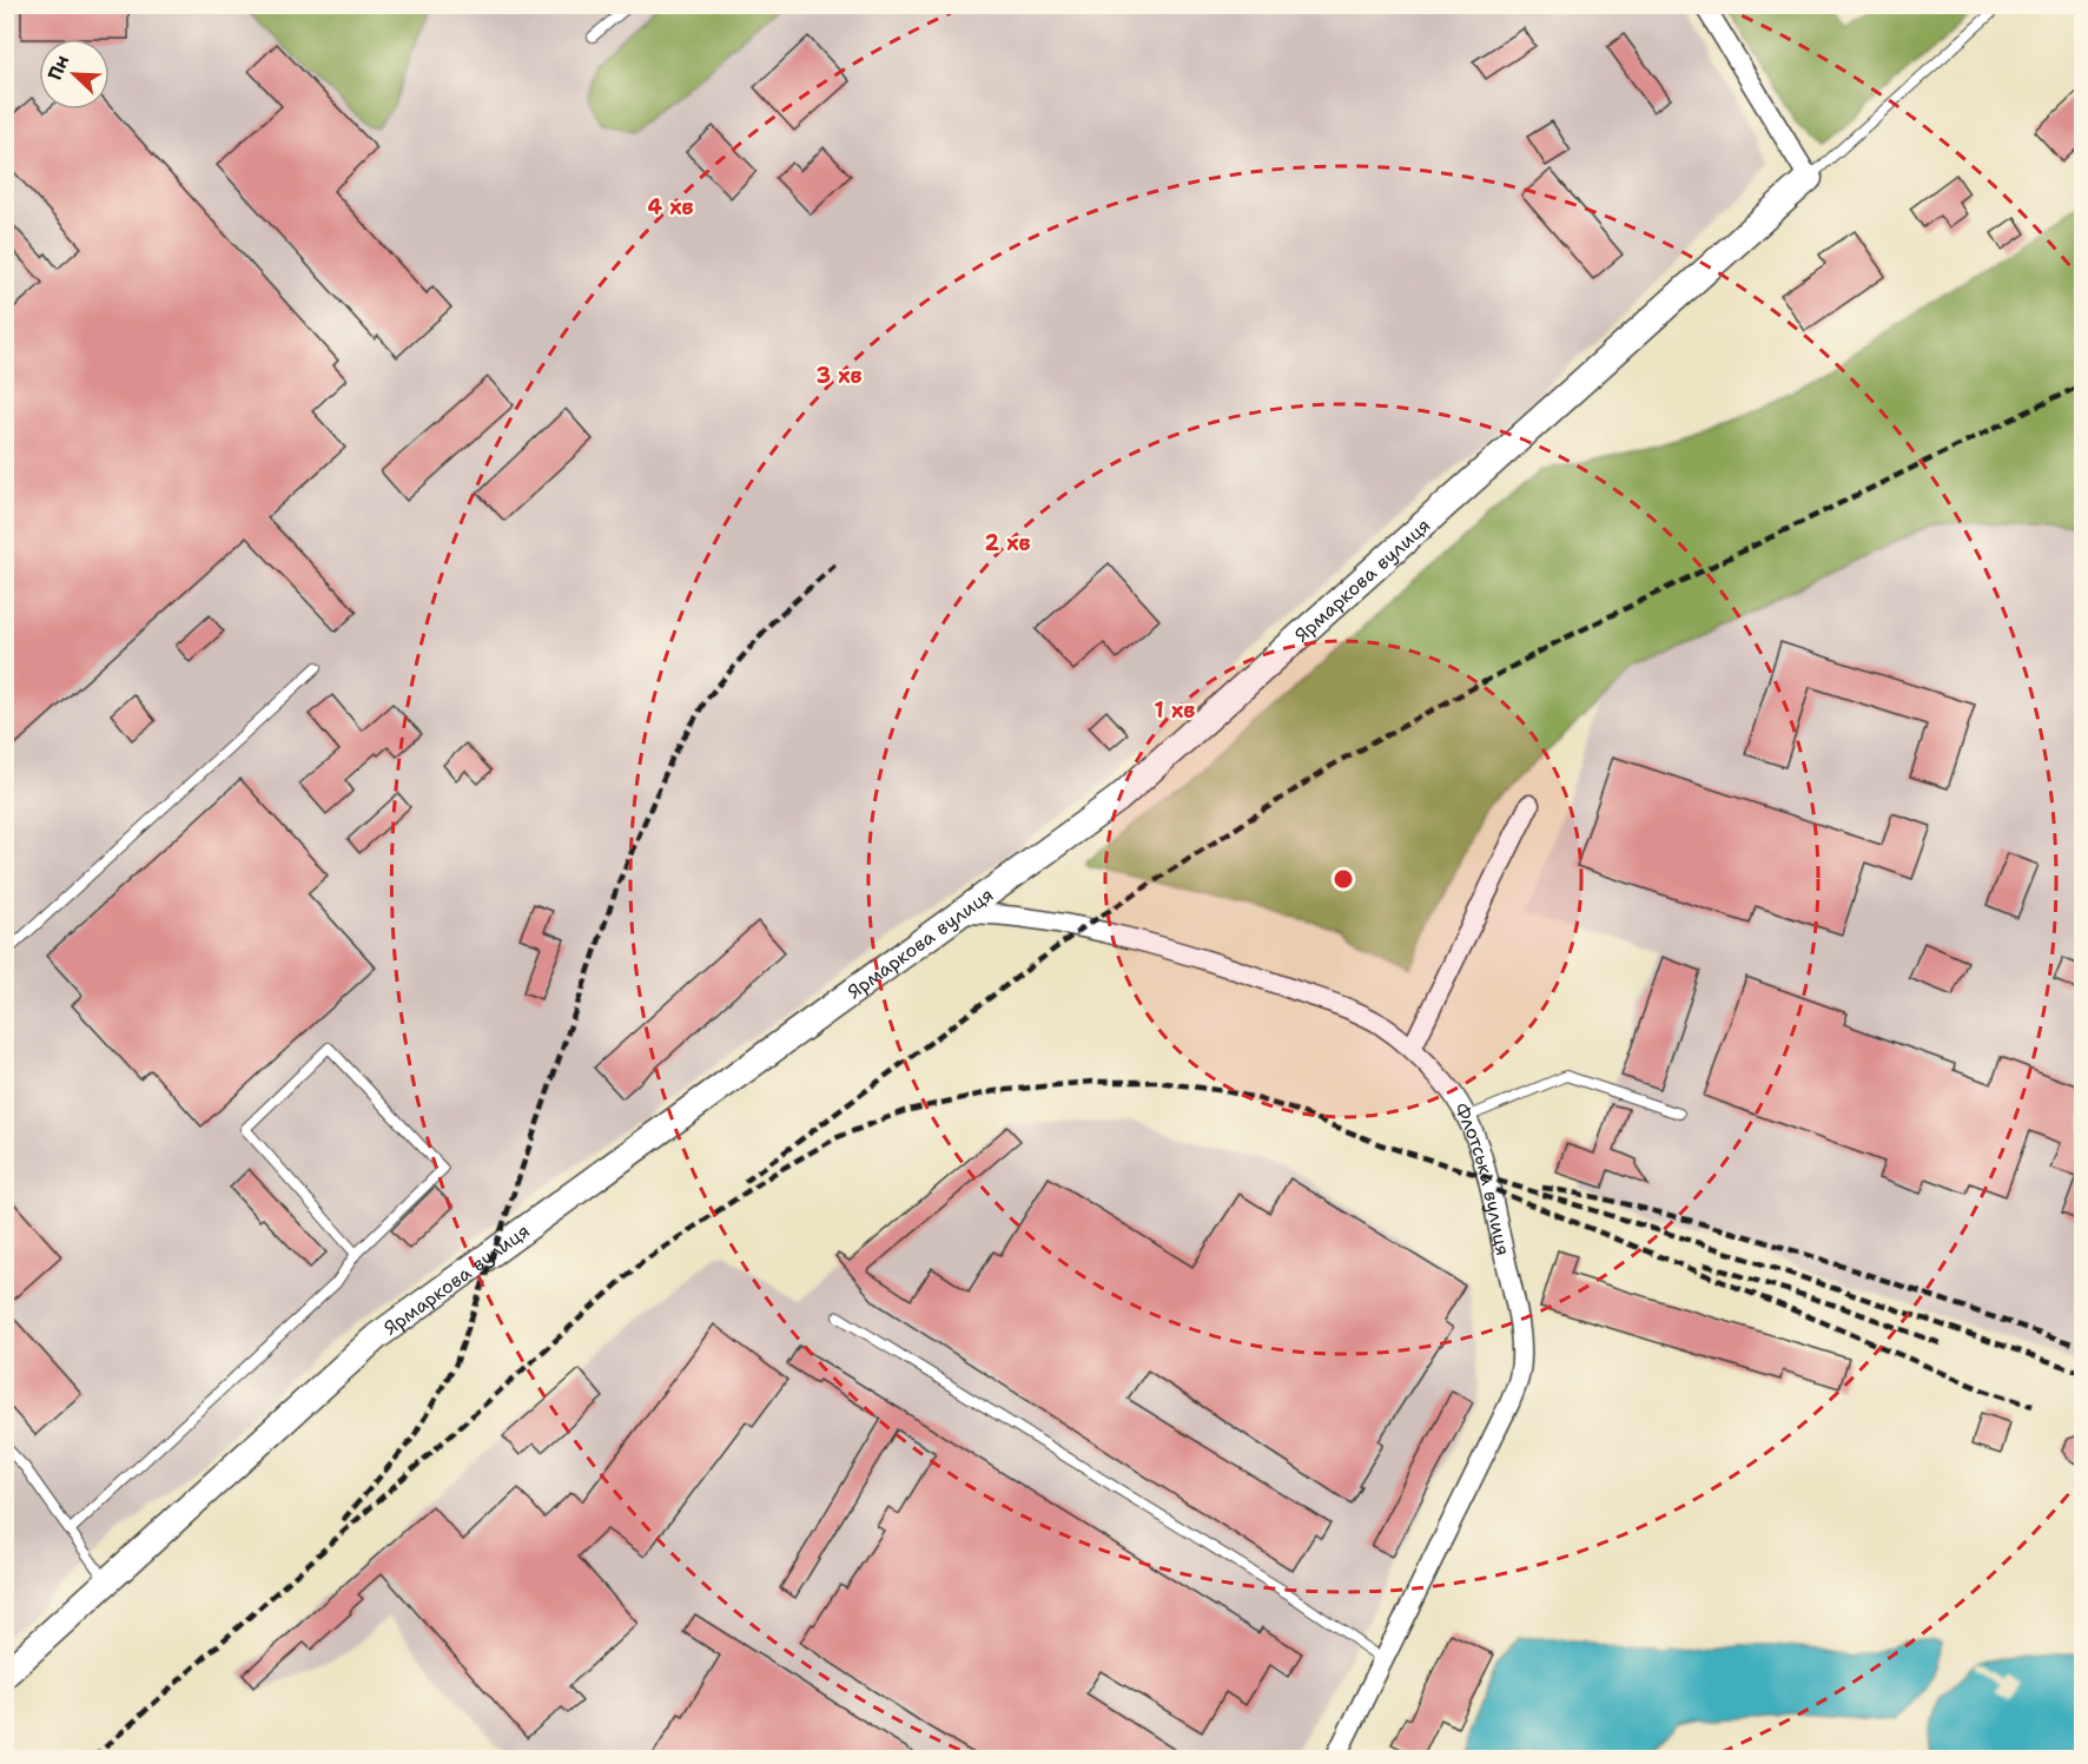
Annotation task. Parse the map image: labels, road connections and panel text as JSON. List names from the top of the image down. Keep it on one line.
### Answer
{"streets":{"street":["Ярмаркова вулиця","Флотська вулиця"]},"crossings":[["Ярмаркова вулиця","Флотська вулиця"]],"north":"top left","rings":["4 хв","3 хв","2 хв","1 хв"]}
